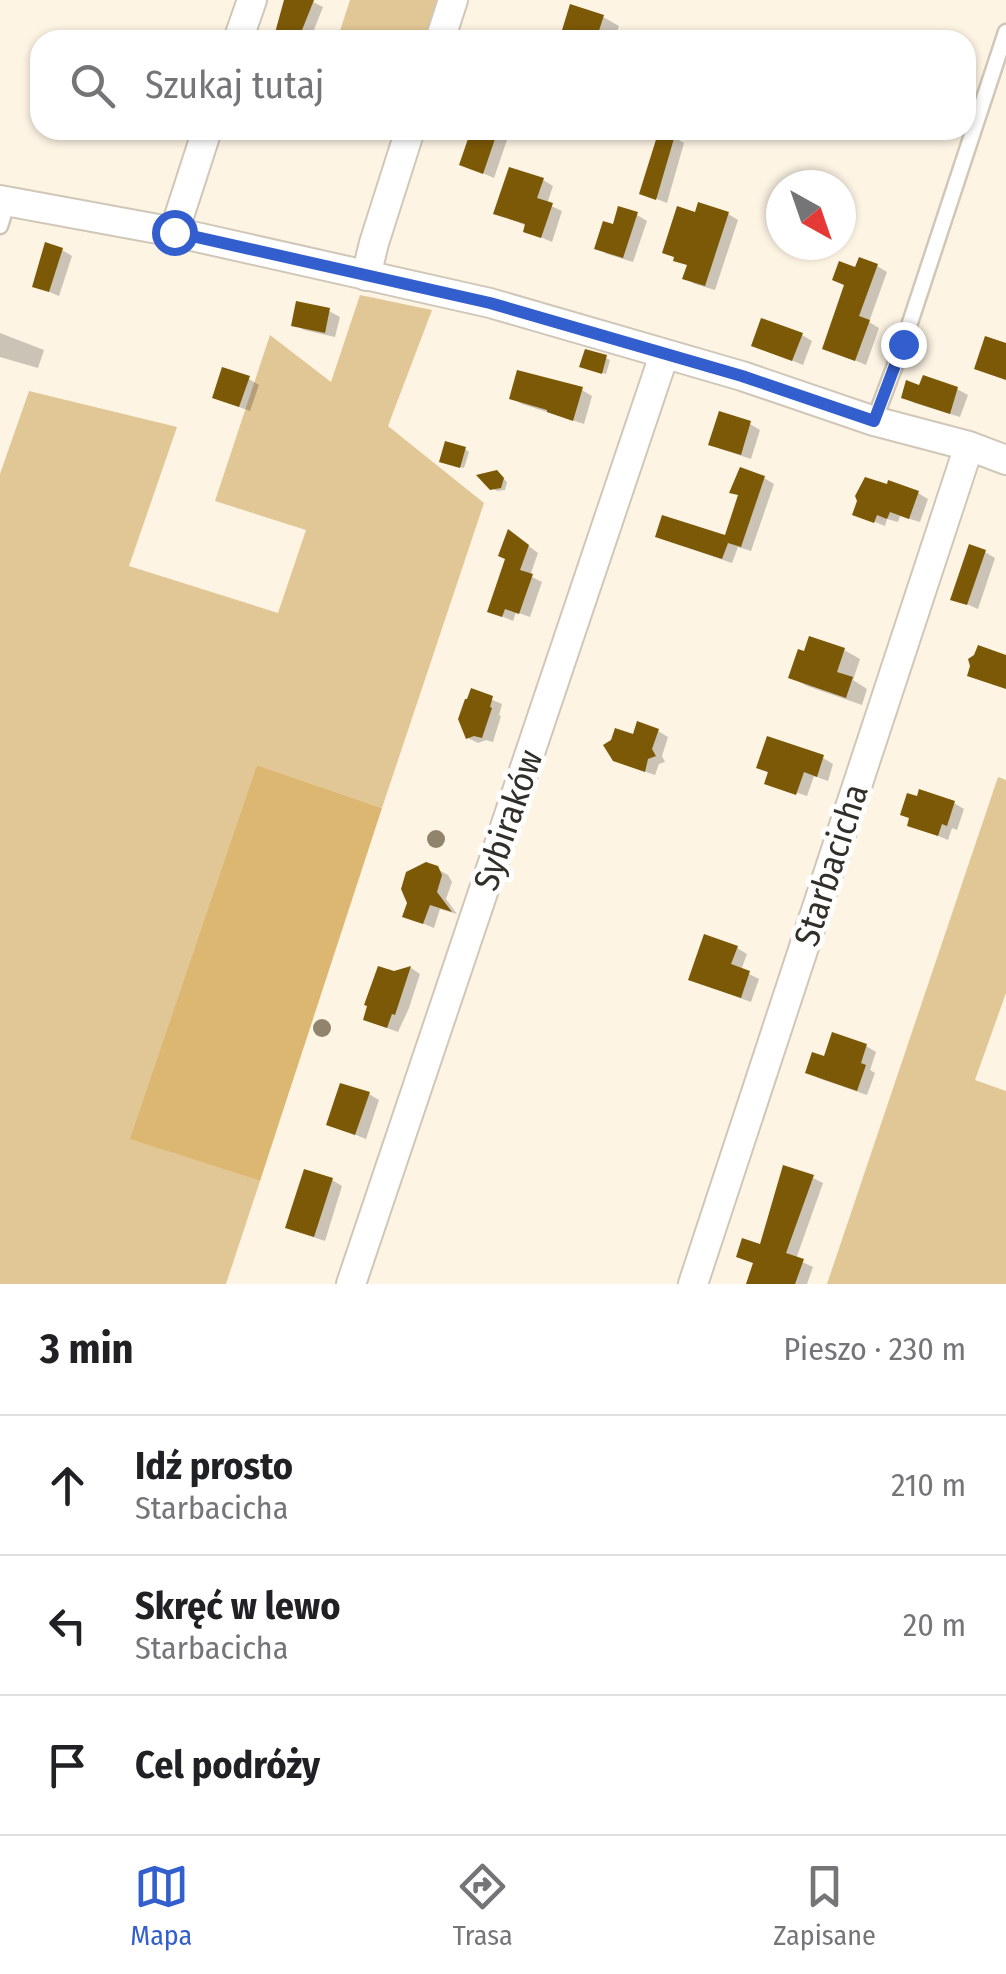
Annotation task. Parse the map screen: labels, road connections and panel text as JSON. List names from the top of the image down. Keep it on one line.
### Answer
{"streets":{"street":["Sybiraków","Starbacicha"]},"north":"bottom right","page":{"search":"Szukaj tutaj","heading":["3 min","Pieszo · 230 m"],"list":[["Idź prosto","Starbacicha","210 m"],["Skręć w lewo","Starbacicha","20 m"],"Cel podróży"],"nav":["Mapa","Trasa","Zapisane"]}}
